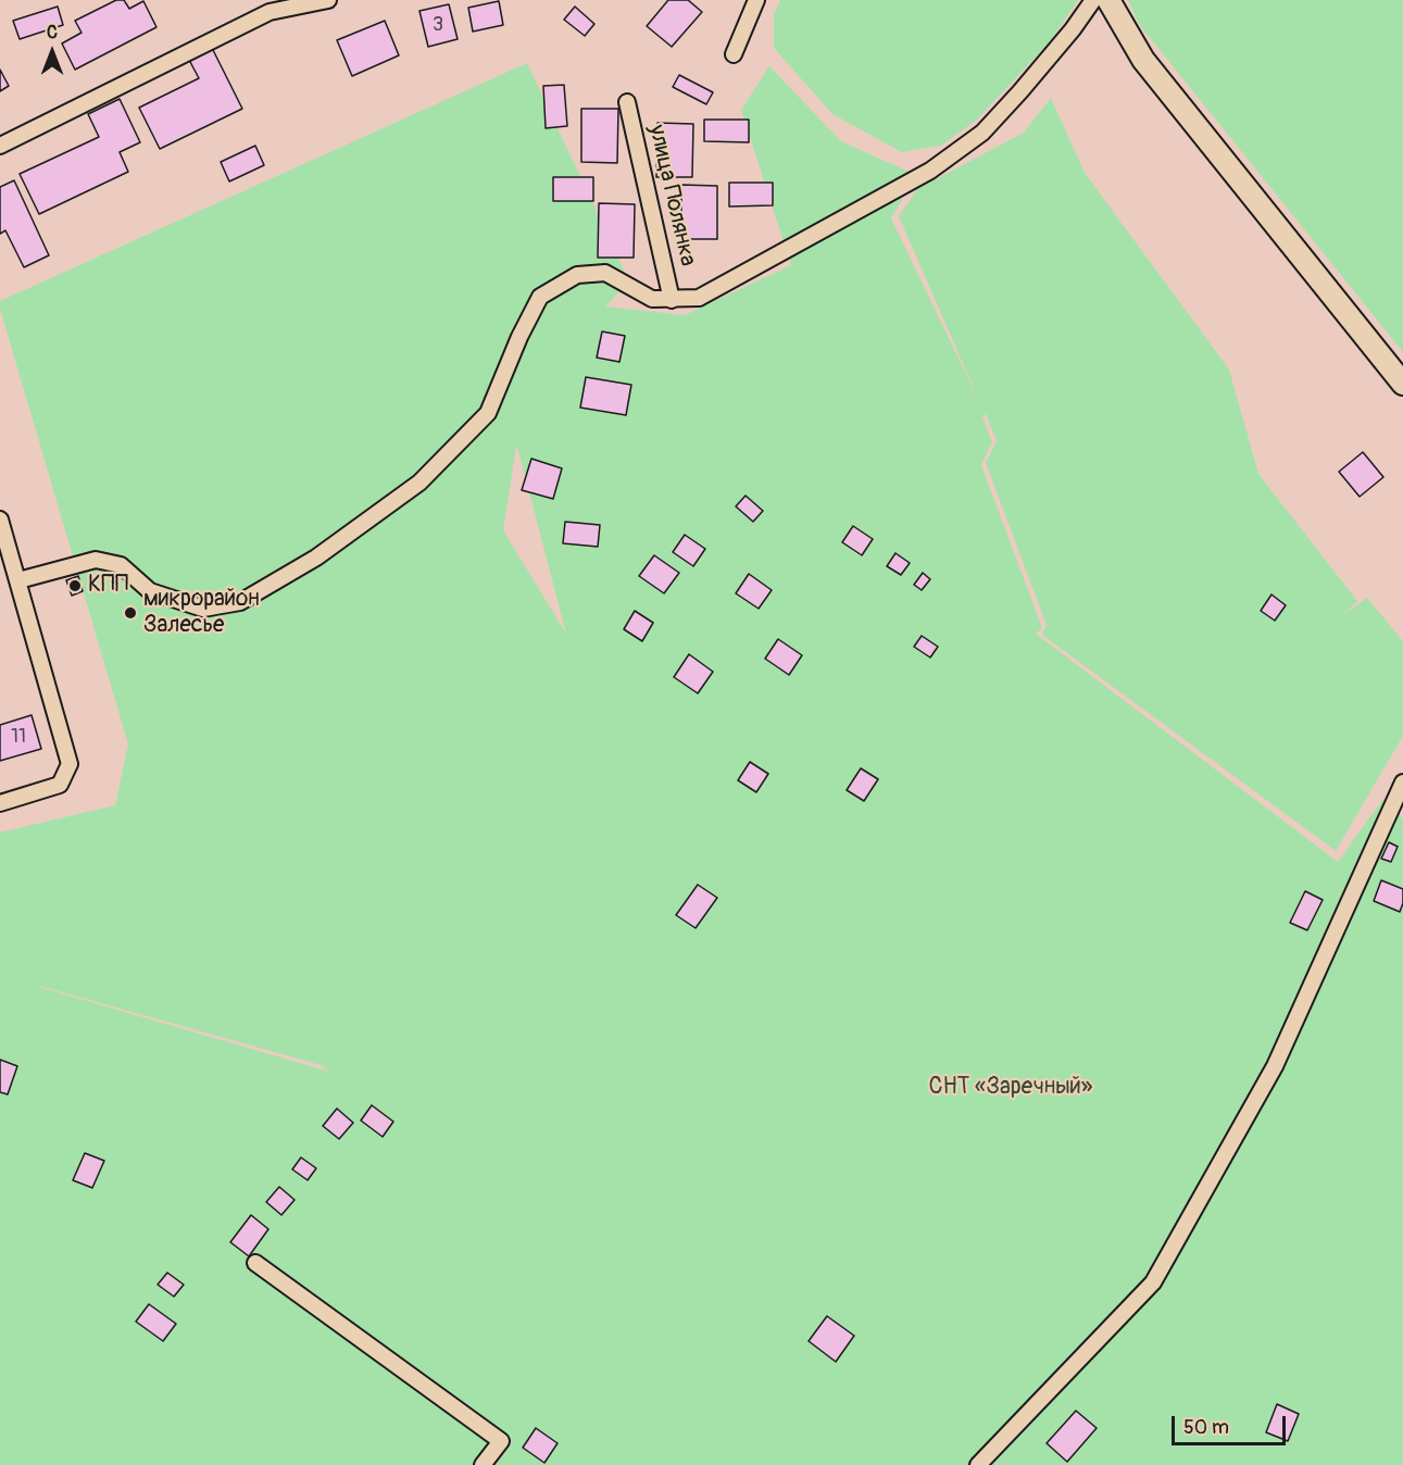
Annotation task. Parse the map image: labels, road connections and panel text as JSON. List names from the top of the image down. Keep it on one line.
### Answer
{"streets":{"street":["улица Полянка"]},"parks":["СНТ «Заречный»"],"places":["КПП","микрорайон Залесье"],"house_numbers":["3","11"],"scale_bar":"50 m","north":"top"}
